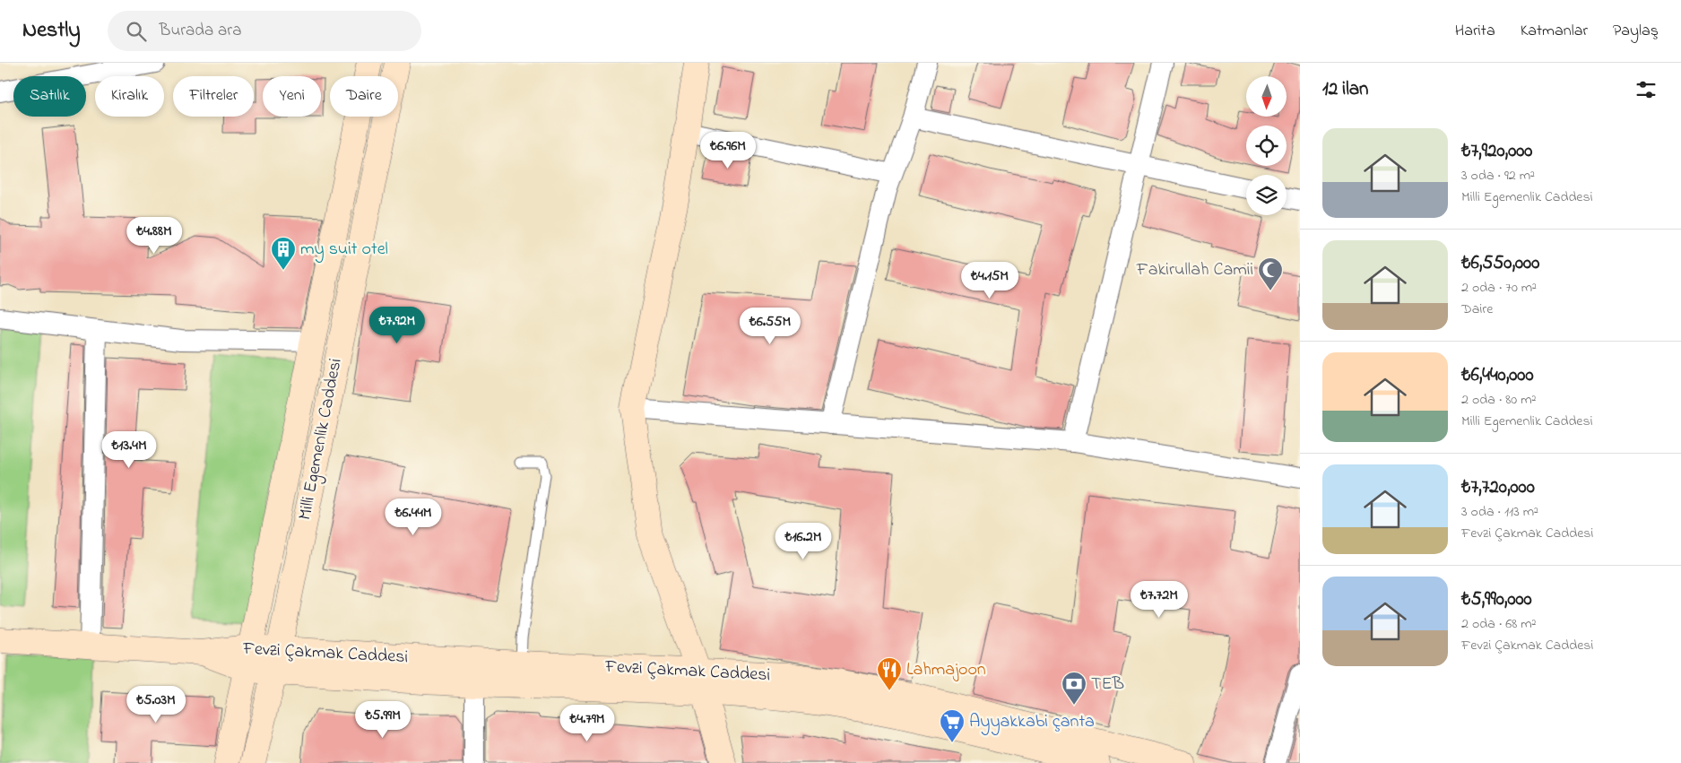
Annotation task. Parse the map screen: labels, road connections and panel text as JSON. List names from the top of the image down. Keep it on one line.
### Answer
{"streets":{"street":["Milli Egemenlik Caddesi","Fevzi Çakmak Caddesi"]},"crossings":[["Milli Egemenlik Caddesi","Fevzi Çakmak Caddesi"]],"places":{"building":["my suit otel"],"mosque":["Fakirullah Camii"],"restaurant":["Lahmajoon"],"bank":["TEB"],"supermarket":["Ayyakkabi çanta"]},"north":"bottom","page":{"header":"Nestly","search":"Burada ara","nav":["Harita","Katmanlar","Paylaş"],"heading":"12 ilan","chip":["Satılık","Kiralık","Filtreler","Yeni","Daire"],"list":[{"name":"₺7,920,000","note":"3 oda · 92 m² · Milli Egemenlik Caddesi"},{"name":"₺6,550,000","note":"2 oda · 70 m² · Daire"},{"name":"₺6,440,000","note":"2 oda · 80 m² · Milli Egemenlik Caddesi"},{"name":"₺7,720,000","note":"3 oda · 113 m² · Fevzi Çakmak Caddesi"},{"name":"₺5,990,000","note":"2 oda · 68 m² · Fevzi Çakmak Caddesi"}],"price":["₺6.96M","₺4.88M","₺4.15M","₺7.92M","₺6.55M","₺13.4M","₺6.44M","₺16.2M","₺7.72M","₺5.03M","₺5.99M","₺4.79M"]}}
